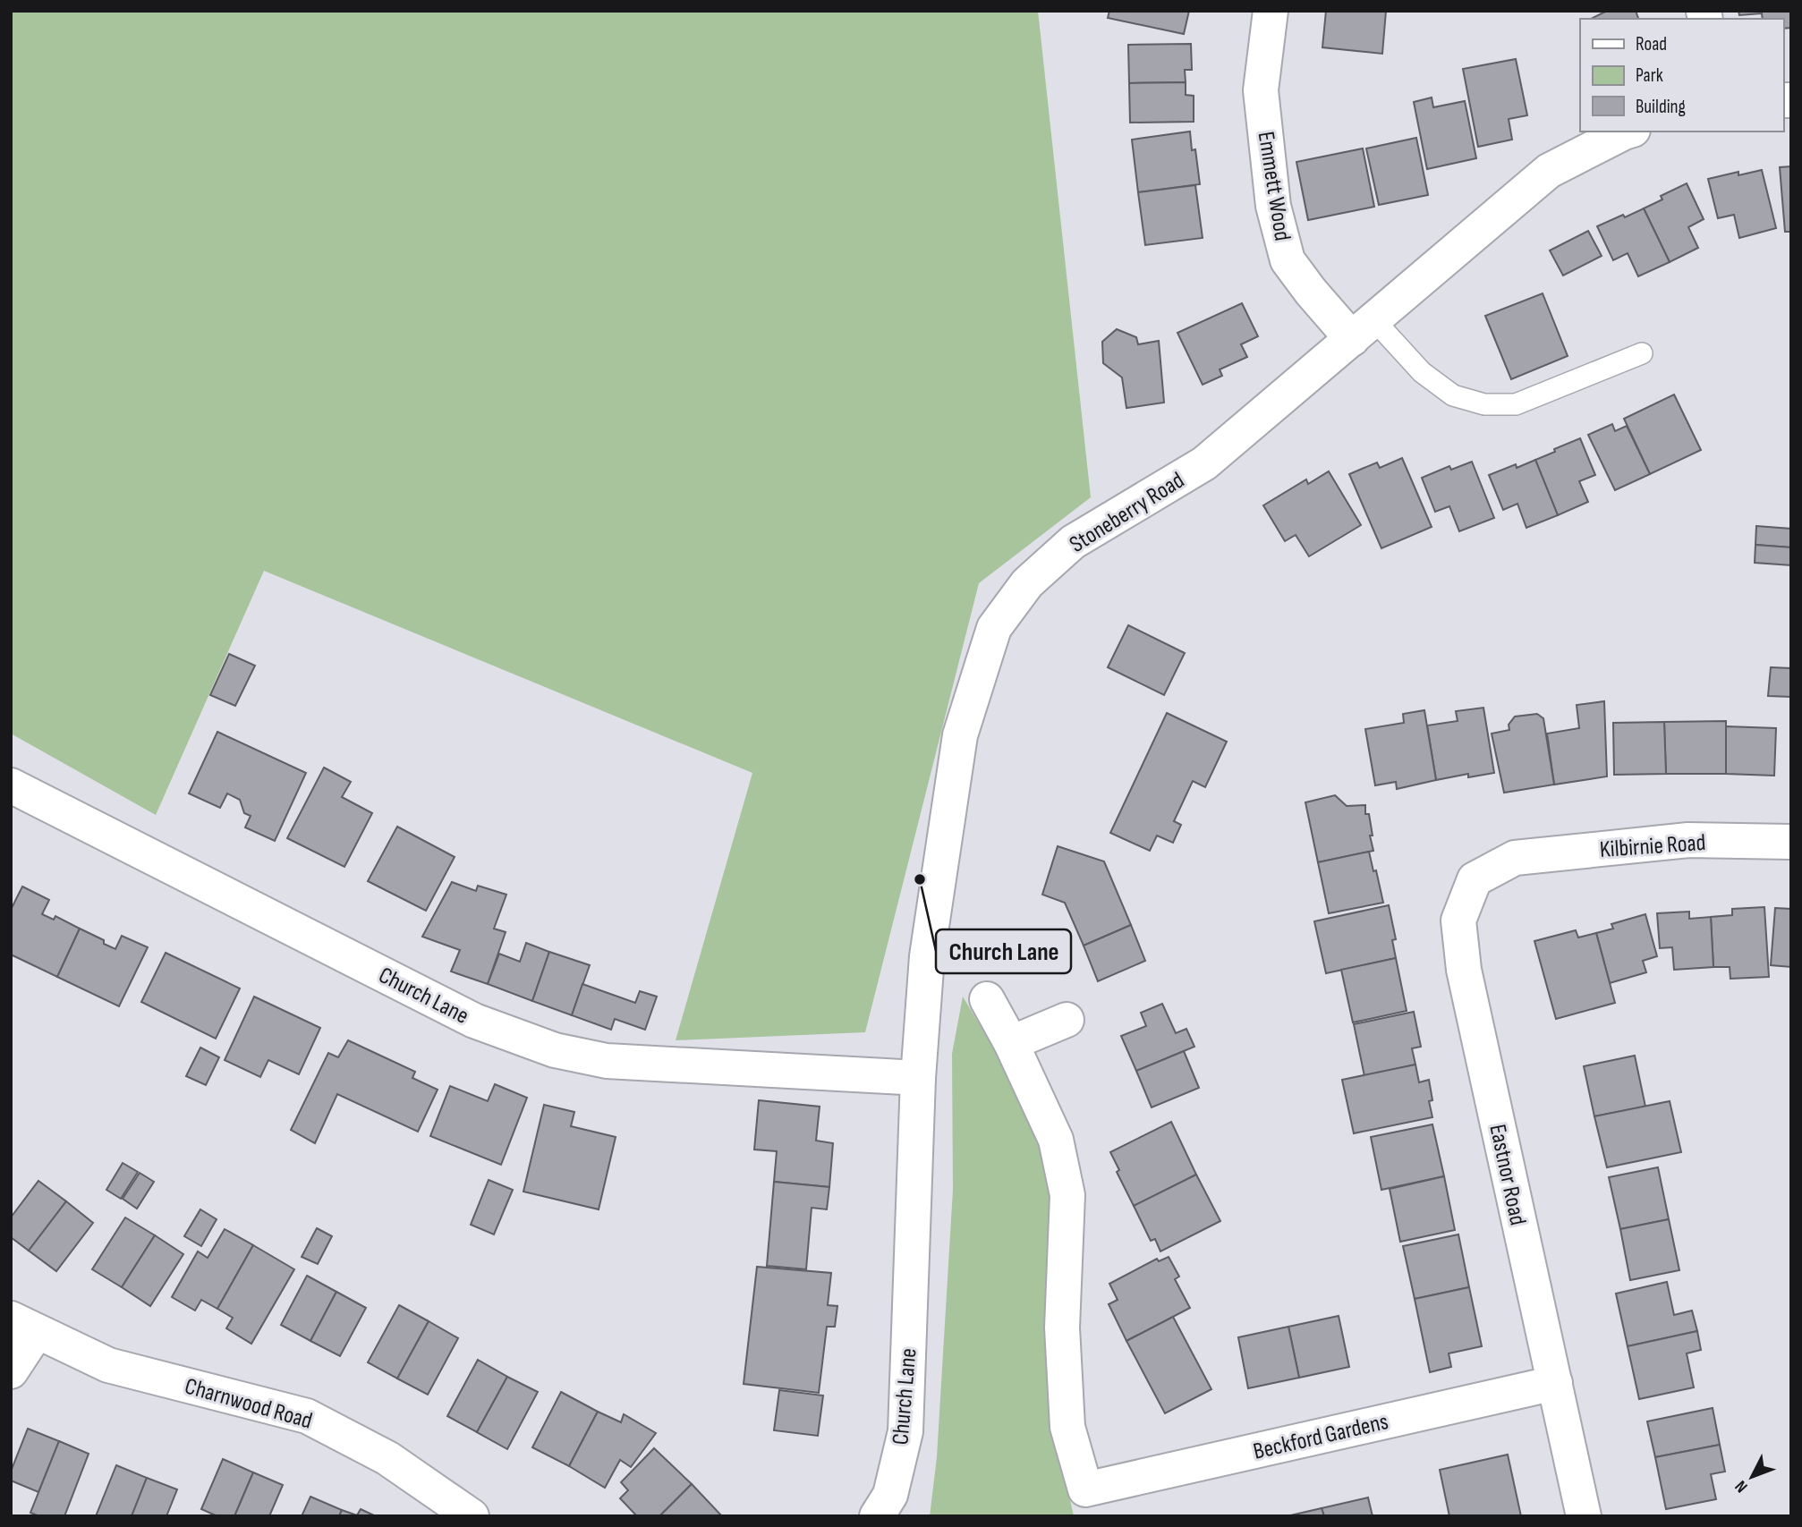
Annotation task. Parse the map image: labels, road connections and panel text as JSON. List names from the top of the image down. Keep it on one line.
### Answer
{"streets":{"street":["Emmett Wood","Stoneberry Road","Kilbirnie Road","Church Lane","Eastnor Road","Charnwood Road","Beckford Gardens"]},"crossings":[["Emmett Wood","Stoneberry Road"],["Stoneberry Road","Church Lane"],["Kilbirnie Road","Eastnor Road"],["Eastnor Road","Beckford Gardens"]],"places":["Church Lane"],"legend":["Road","Park","Building"],"north":"bottom left"}
